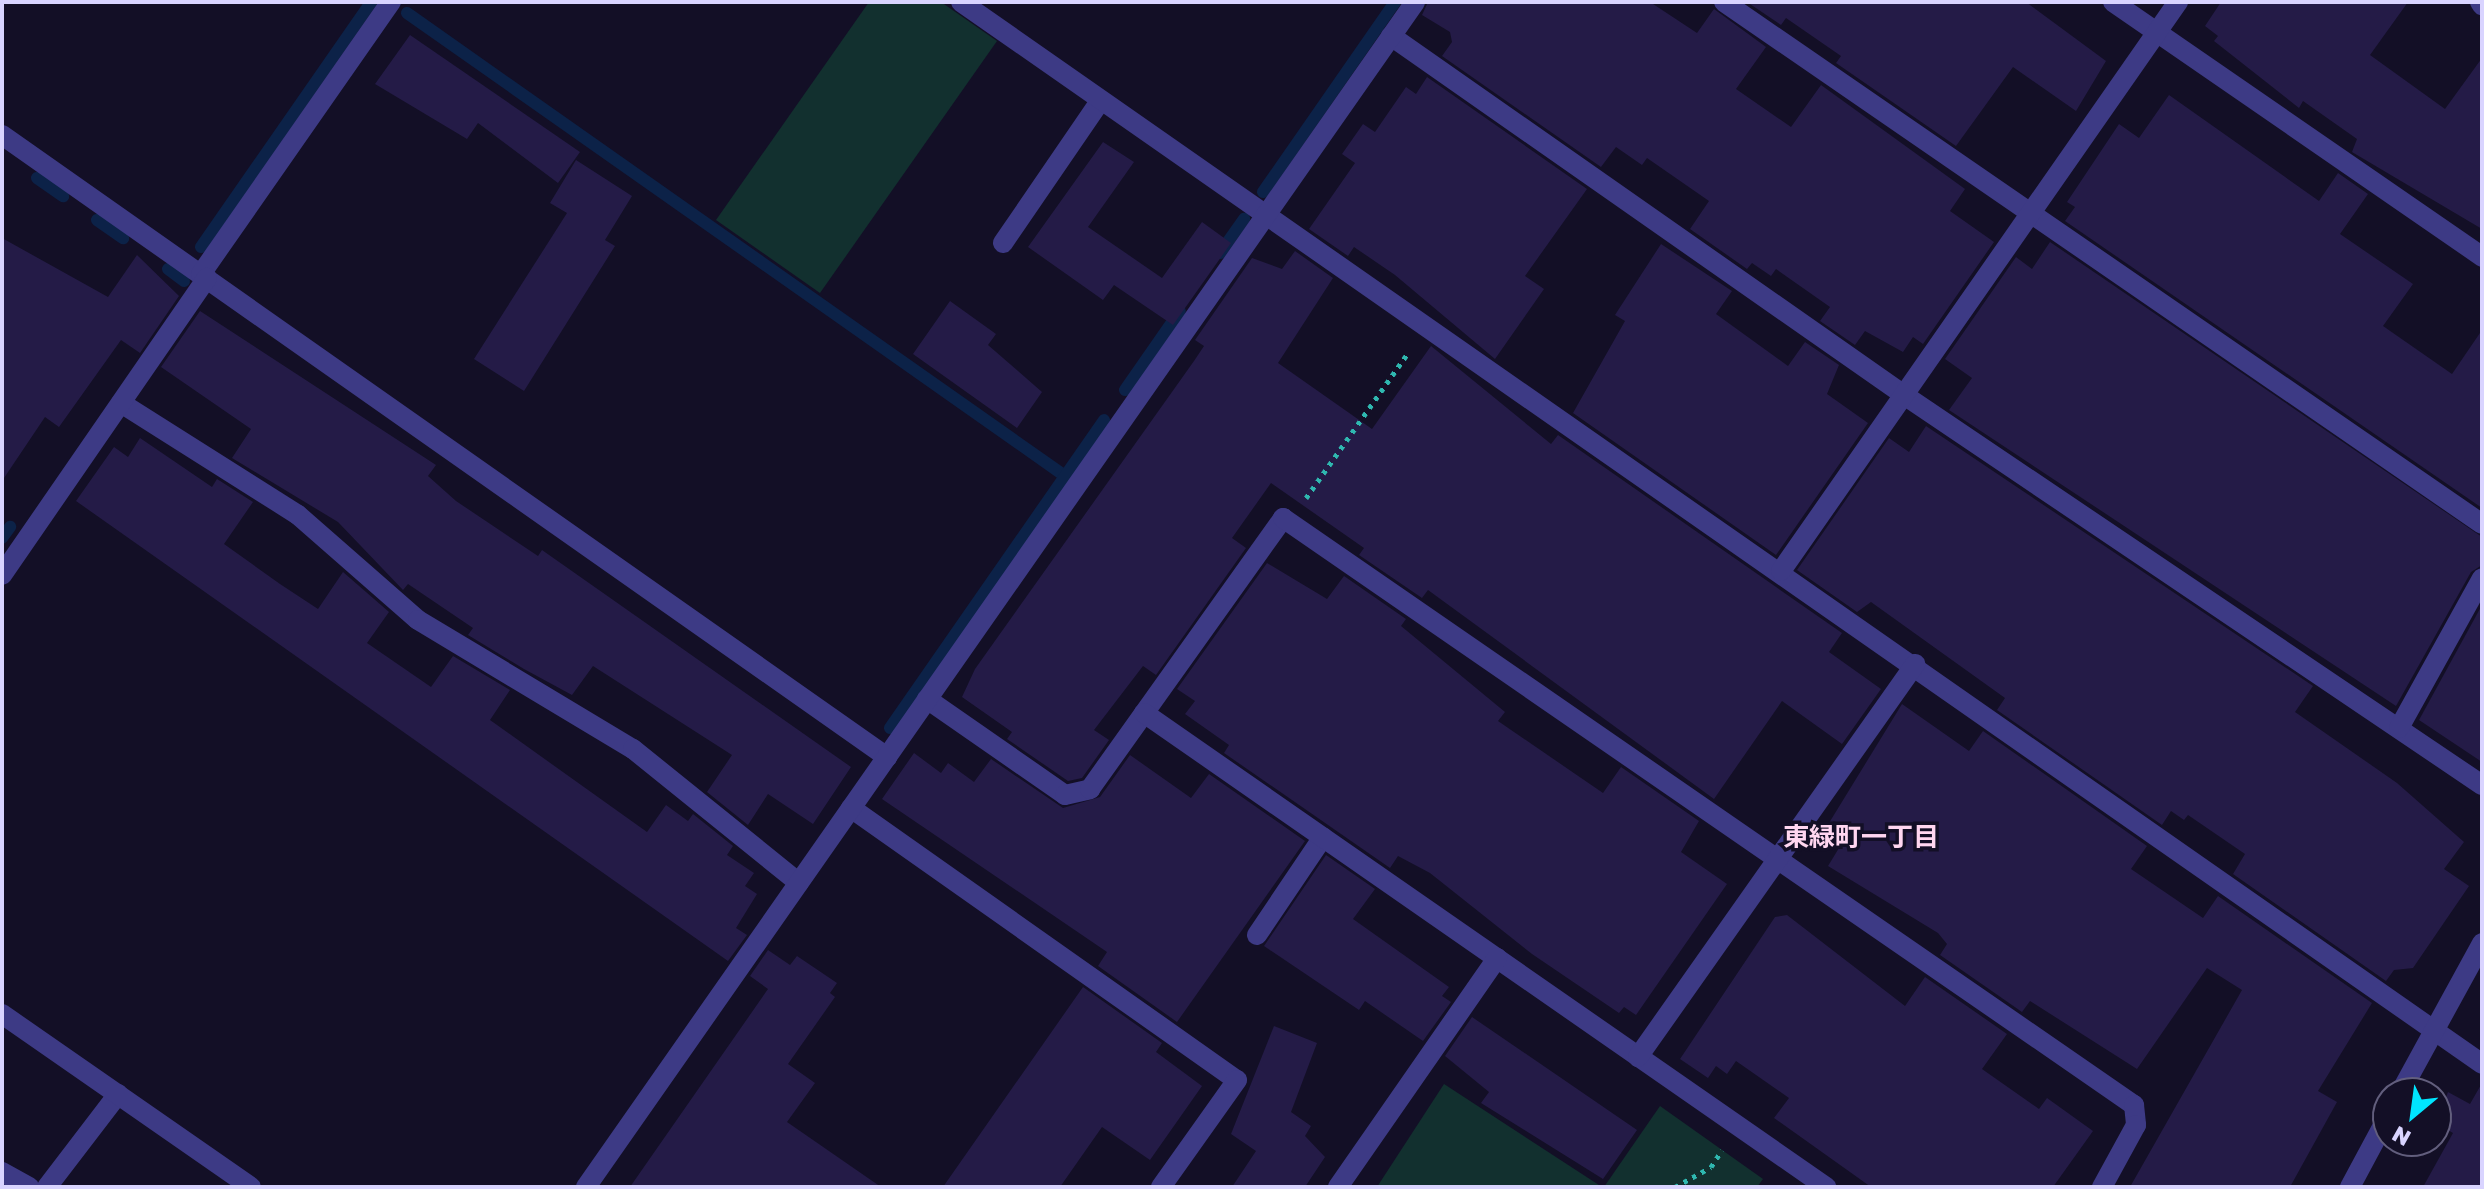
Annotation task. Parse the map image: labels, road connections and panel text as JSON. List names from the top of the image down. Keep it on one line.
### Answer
{"districts":["東緑町一丁目"],"north":"bottom left"}
